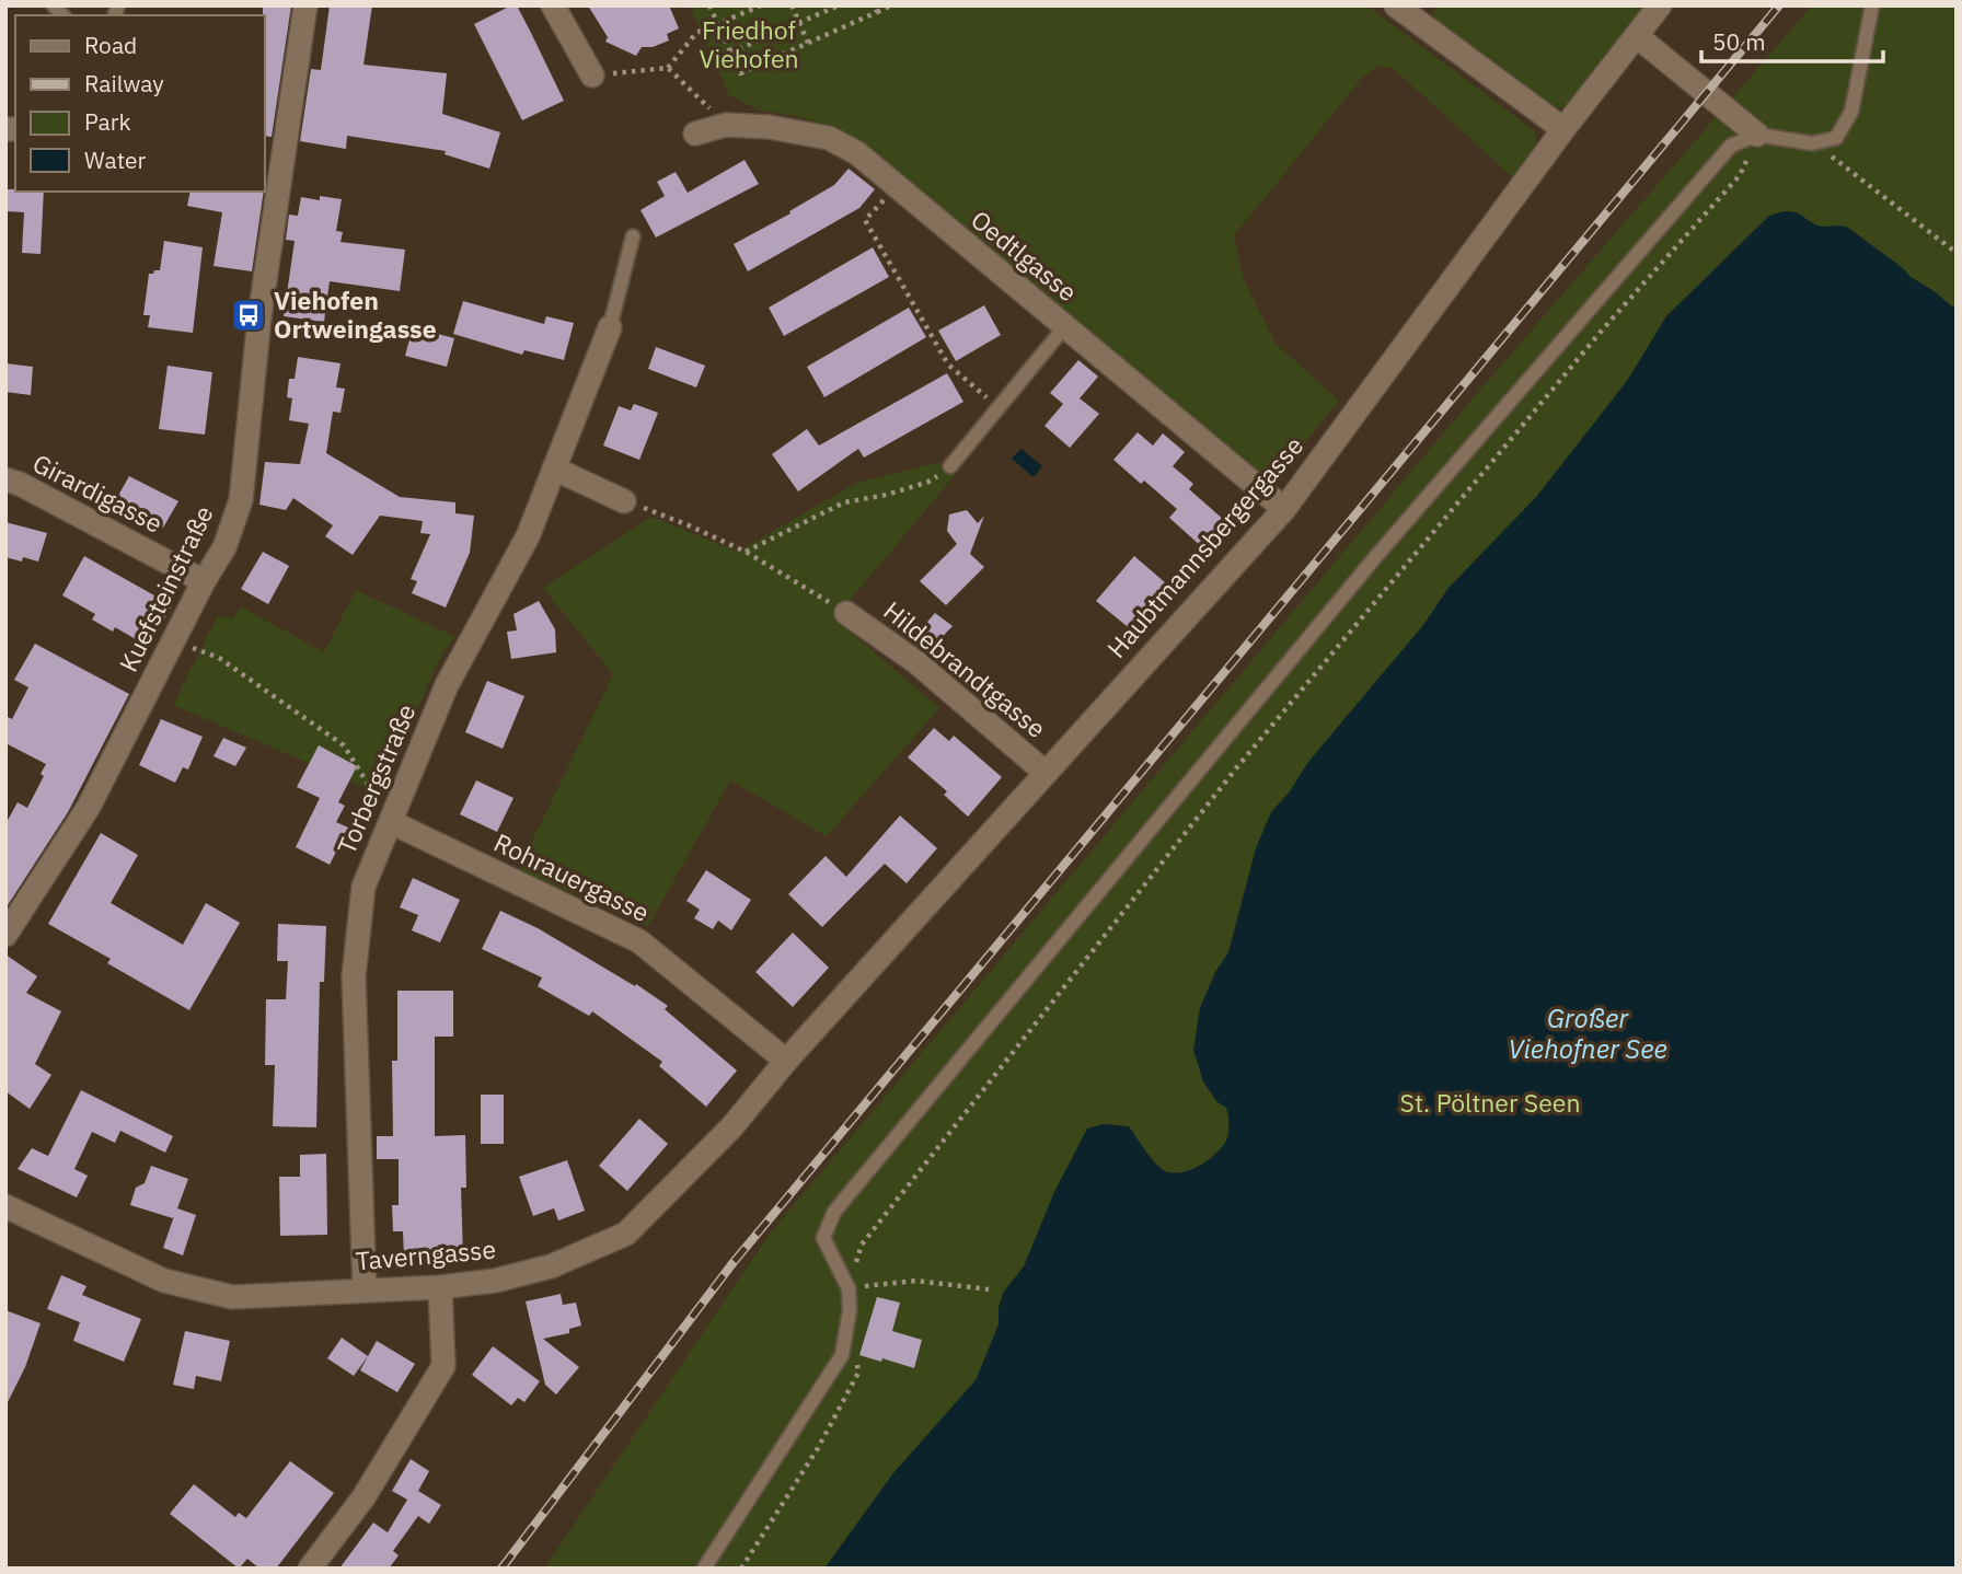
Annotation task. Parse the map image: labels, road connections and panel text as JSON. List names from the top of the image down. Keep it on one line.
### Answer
{"streets":{"street":["Oedtlgasse","Girardigasse","Haubtmannsbergergasse","Kuefsteinstraße","Hildebrandtgasse","Torbergstraße","Rohrauergasse","Taverngasse"]},"crossings":[["Oedtlgasse","Haubtmannsbergergasse"],["Girardigasse","Kuefsteinstraße"],["Haubtmannsbergergasse","Hildebrandtgasse"],["Haubtmannsbergergasse","Rohrauergasse"],["Haubtmannsbergergasse","Taverngasse"],["Torbergstraße","Rohrauergasse"],["Torbergstraße","Taverngasse"],["Rohrauergasse","Taverngasse"]],"water":["Großer Viehofner See"],"parks":["Friedhof Viehofen","St. Pöltner Seen"],"places":{"bus stop":["Viehofen Ortweingasse"]},"legend":["Road","Railway","Park","Water"],"scale_bar":"50 m"}
